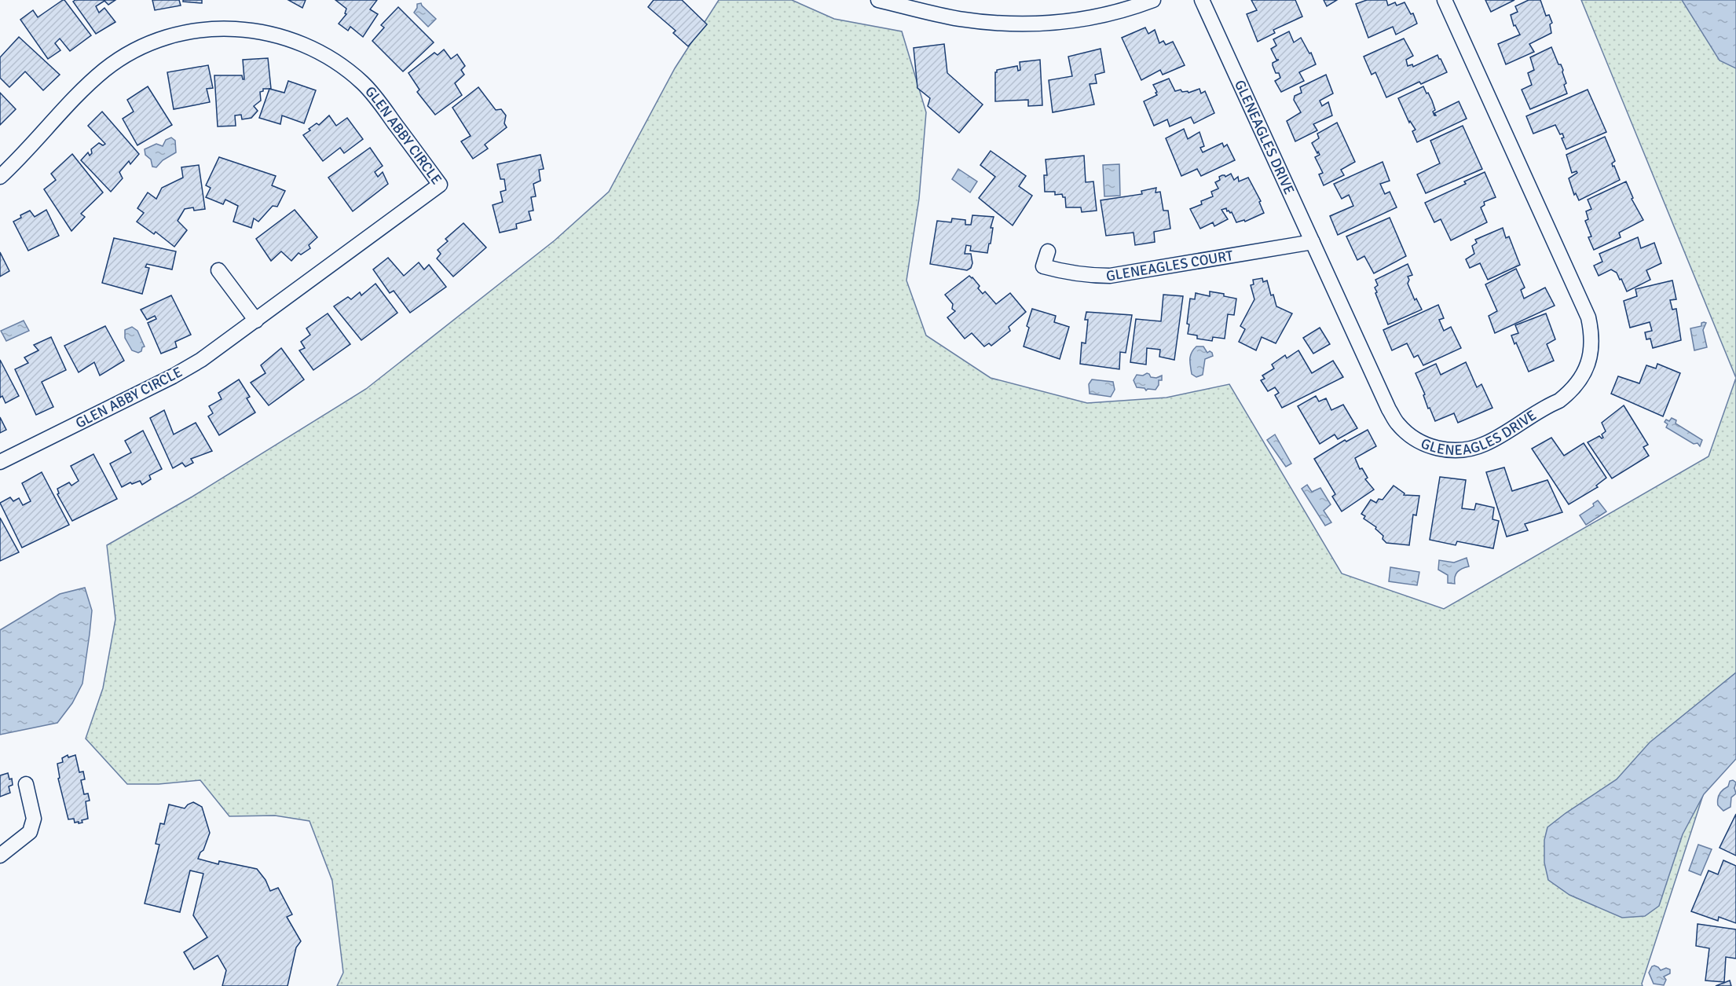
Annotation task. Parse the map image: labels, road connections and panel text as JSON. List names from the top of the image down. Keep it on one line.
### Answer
{"streets":{"street":["GLEN ABBY CIRCLE","GLENEAGLES DRIVE","GLENEAGLES COURT"]},"crossings":[["GLENEAGLES DRIVE","GLENEAGLES COURT"]]}
